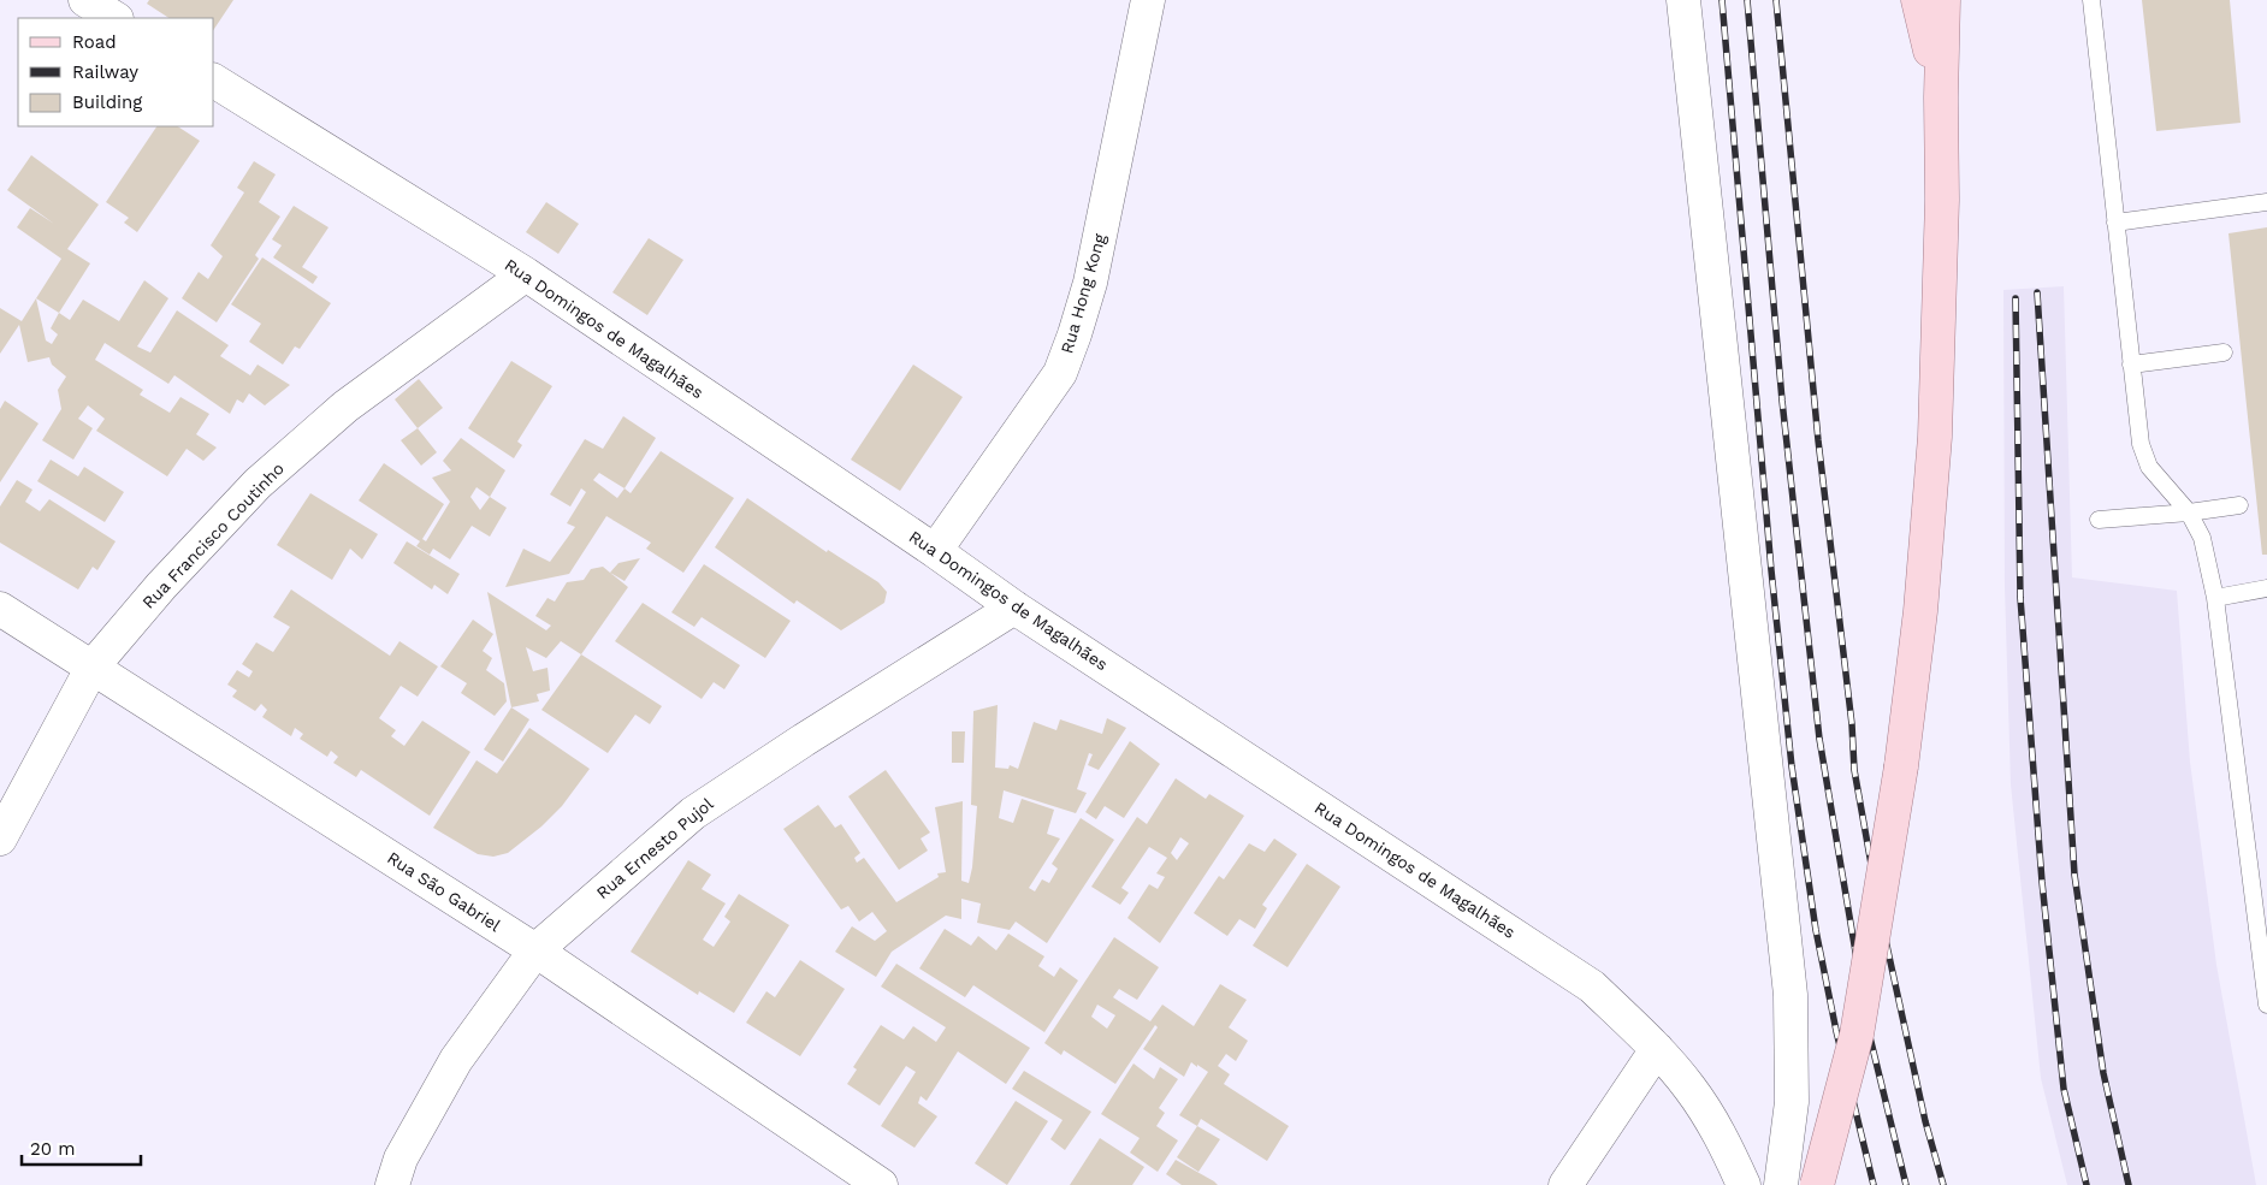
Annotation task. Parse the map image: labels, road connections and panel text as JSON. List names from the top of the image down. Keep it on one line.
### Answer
{"streets":{"street":["Rua Hong Kong","Rua Domingos de Magalhães","Rua Francisco Coutinho","Rua Ernesto Pujol","Rua São Gabriel"]},"crossings":[["Rua Hong Kong","Rua Domingos de Magalhães"],["Rua Domingos de Magalhães","Rua Francisco Coutinho"],["Rua Domingos de Magalhães","Rua Ernesto Pujol"],["Rua Francisco Coutinho","Rua São Gabriel"],["Rua Ernesto Pujol","Rua São Gabriel"]],"legend":["Road","Railway","Building"],"scale_bar":"20 m"}
